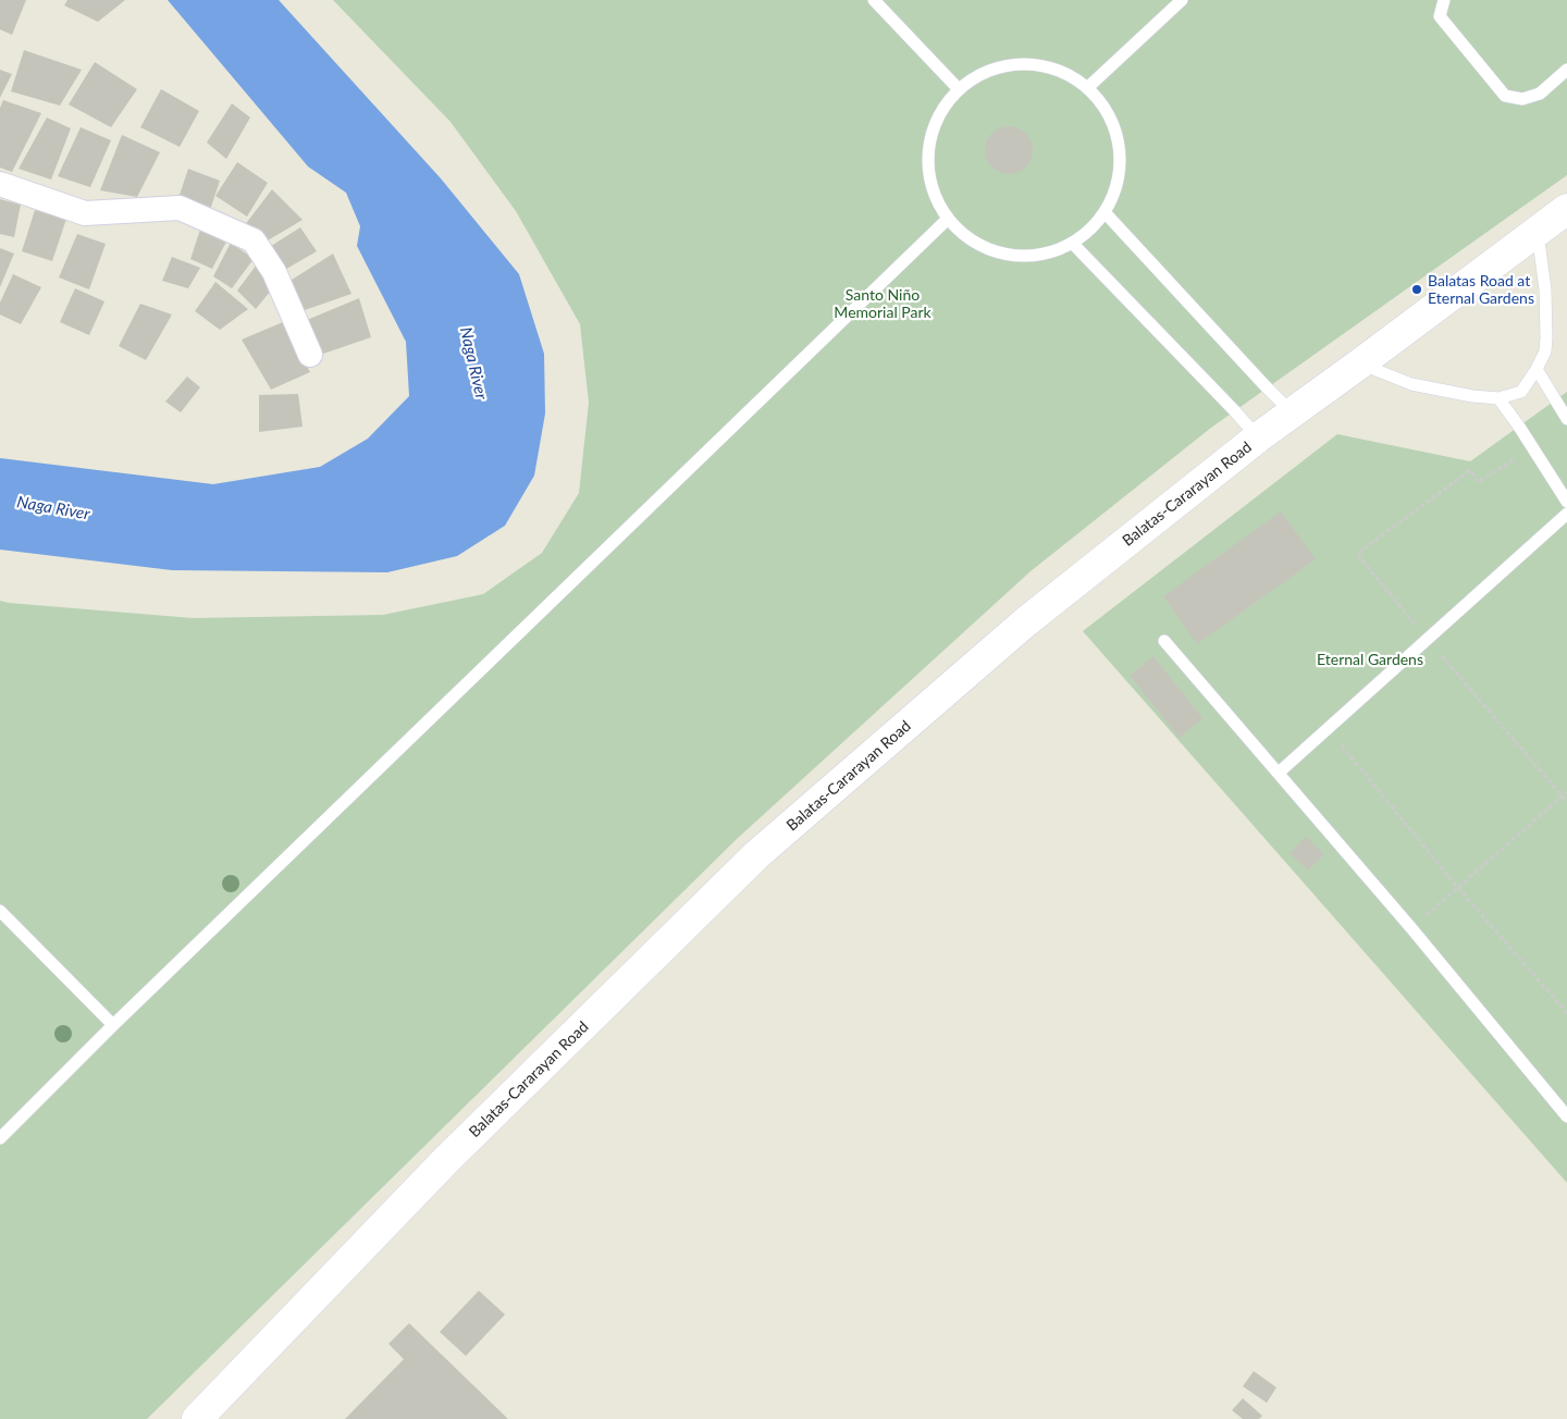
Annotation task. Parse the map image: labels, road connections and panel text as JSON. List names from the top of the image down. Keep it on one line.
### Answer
{"streets":{"main road":["Balatas-Cararayan Road"]},"water":["Naga River"],"parks":["Santo Niño Memorial Park","Eternal Gardens"],"places":["Balatas Road at Eternal Gardens"]}
